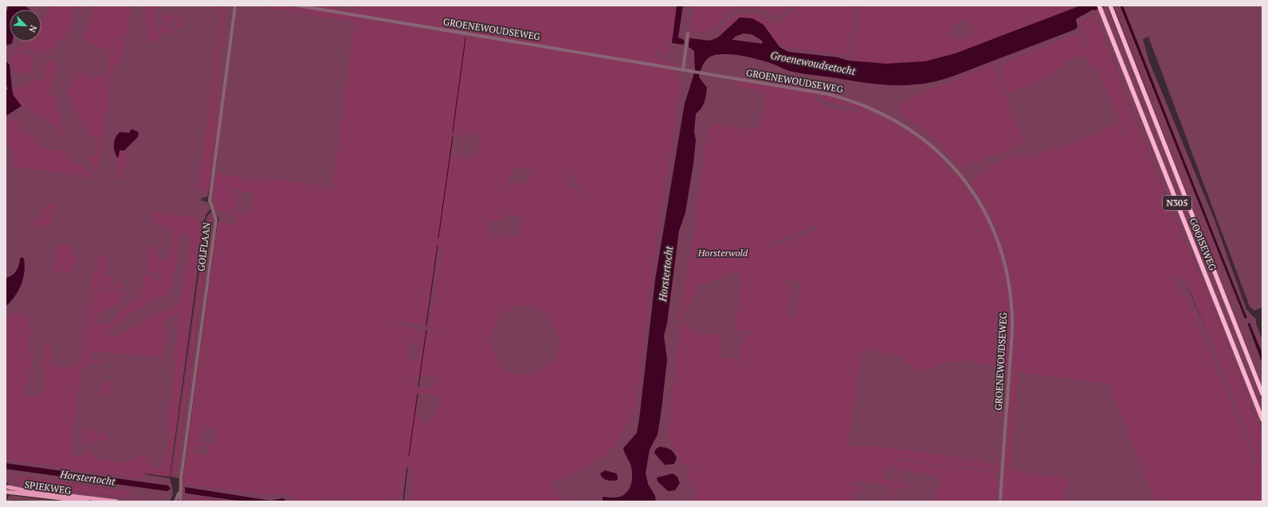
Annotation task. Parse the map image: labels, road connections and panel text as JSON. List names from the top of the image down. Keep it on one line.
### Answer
{"streets":{"highway":["N305","GOOISEWEG"],"main road":["SPIEKWEG"],"street":["GROENEWOUDSEWEG","GOLFLAAN"]},"water":["Groenewoudsetocht","Horstertocht"],"parks":["Horsterwold"],"north":"bottom right"}
